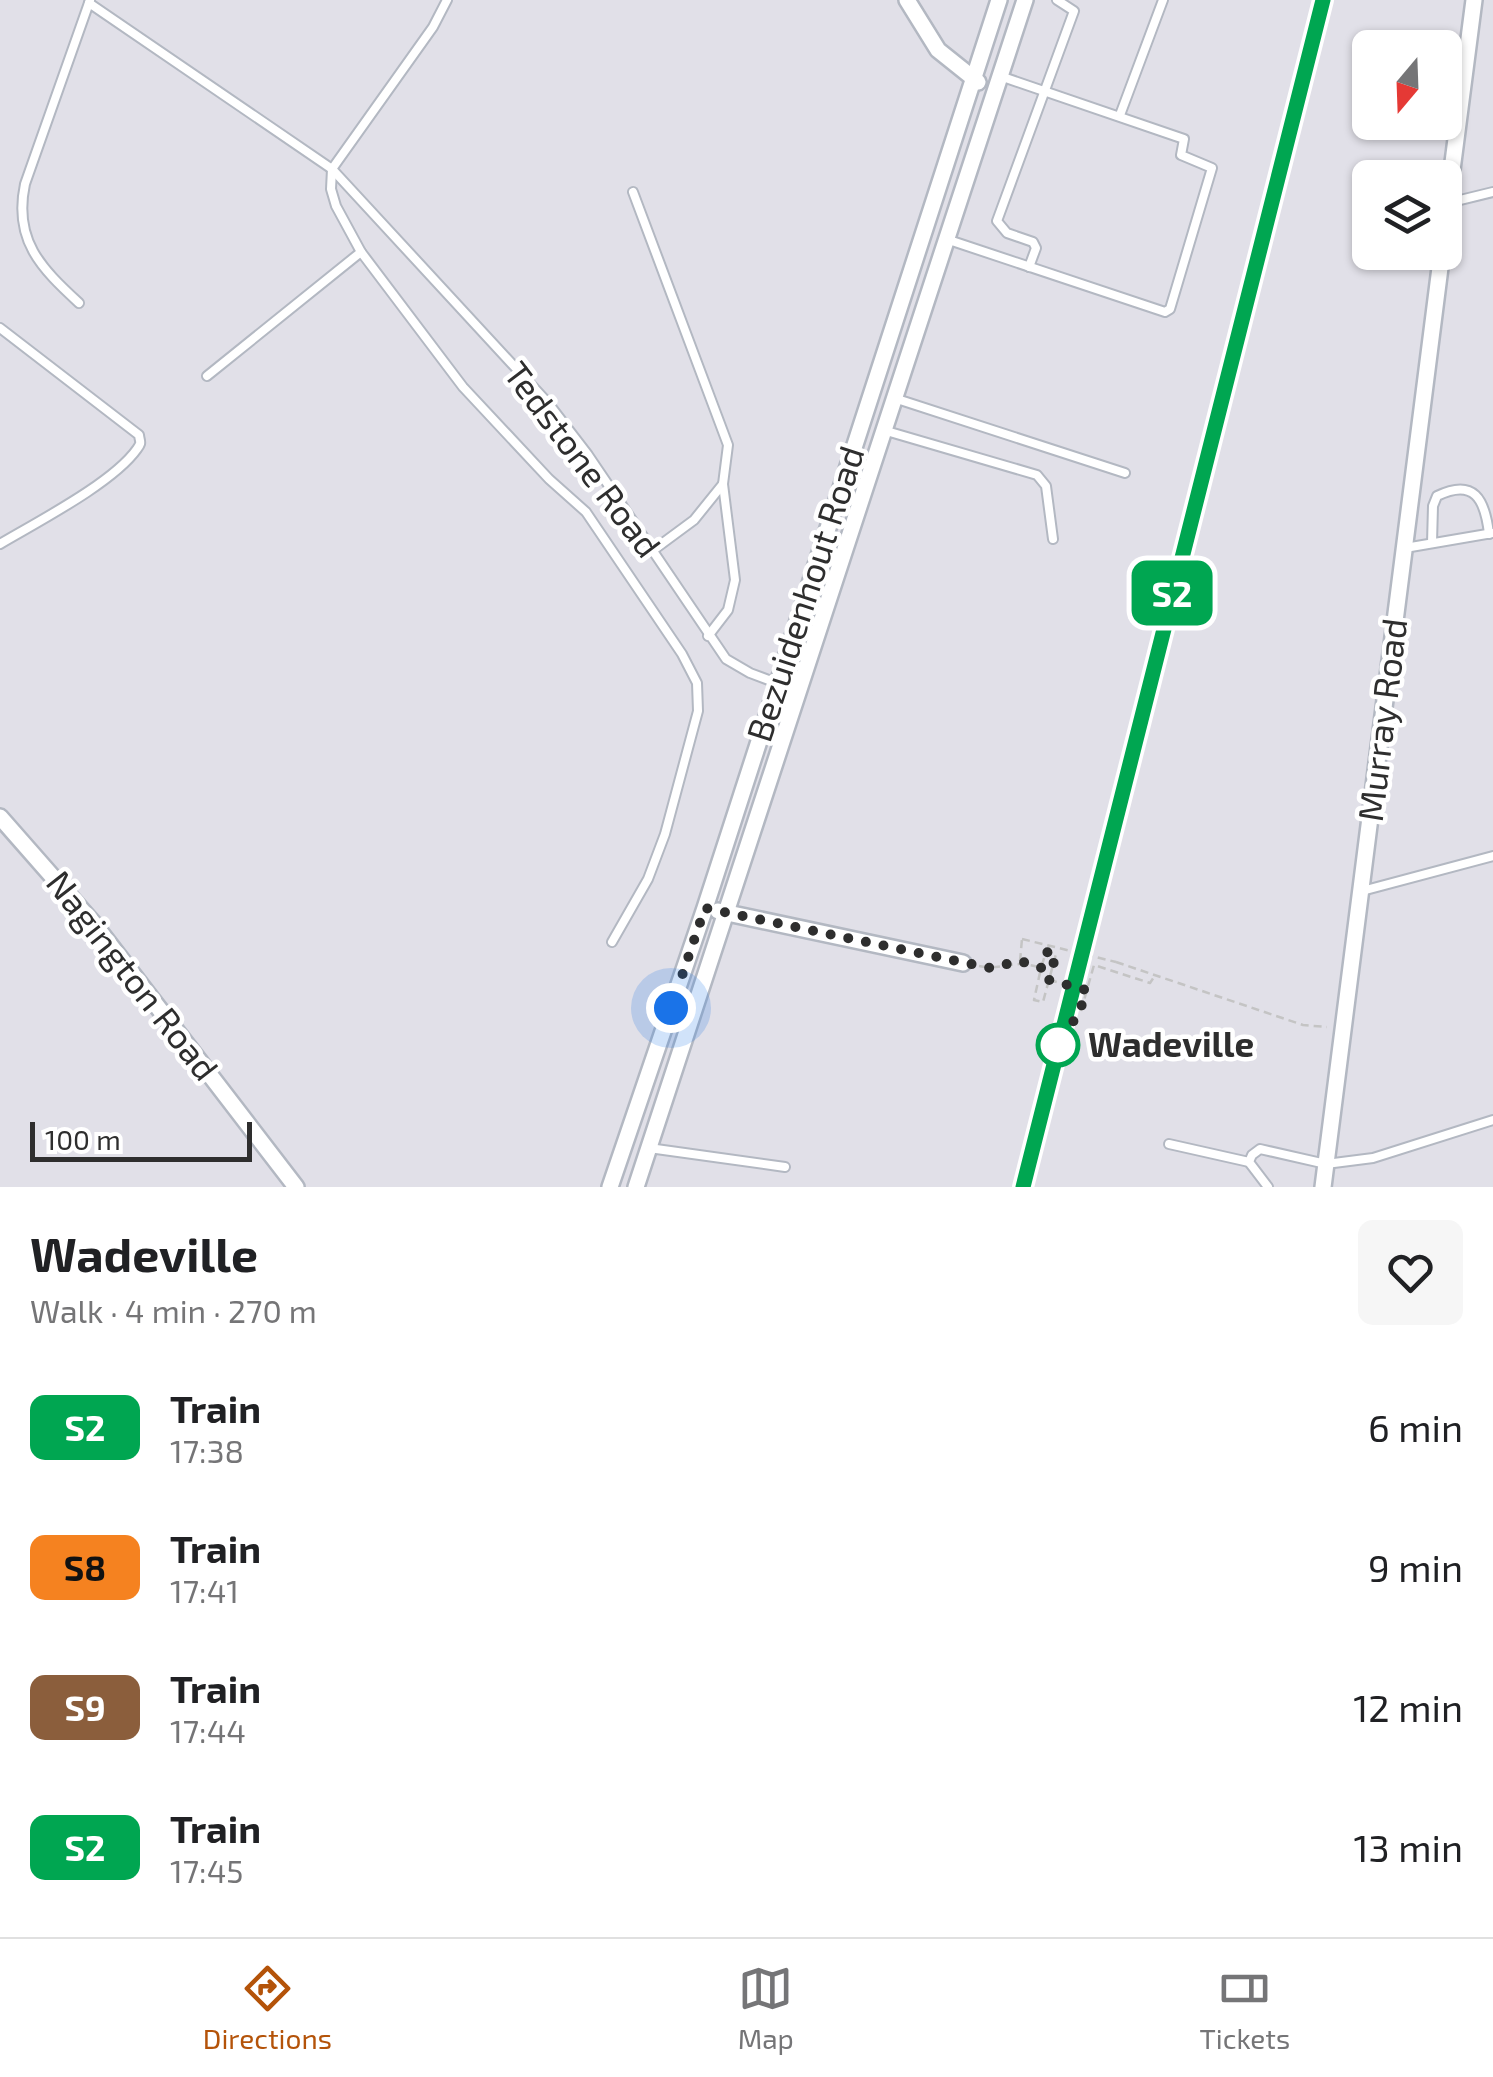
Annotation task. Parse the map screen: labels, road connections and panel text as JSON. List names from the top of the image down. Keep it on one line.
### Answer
{"streets":{"street":["Bezuidenhout Road","Murray Road","Nagington Road"],"lane":["Tedstone Road"]},"crossings":[["Tedstone Road","Bezuidenhout Road"]],"places":["Wadeville"],"scale_bar":"100 m","north":"bottom","page":{"on_map":"S2","scale":"100 m","heading":["Wadeville","Walk · 4 min · 270 m"],"list":[{"mark":"S2","name":"Train","note":"17:38","value":"6 min"},{"mark":"S8","name":"Train","note":"17:41","value":"9 min"},{"mark":"S9","name":"Train","note":"17:44","value":"12 min"},{"mark":"S2","name":"Train","note":"17:45","value":"13 min"}],"tabs":["Directions","Map","Tickets"]}}
